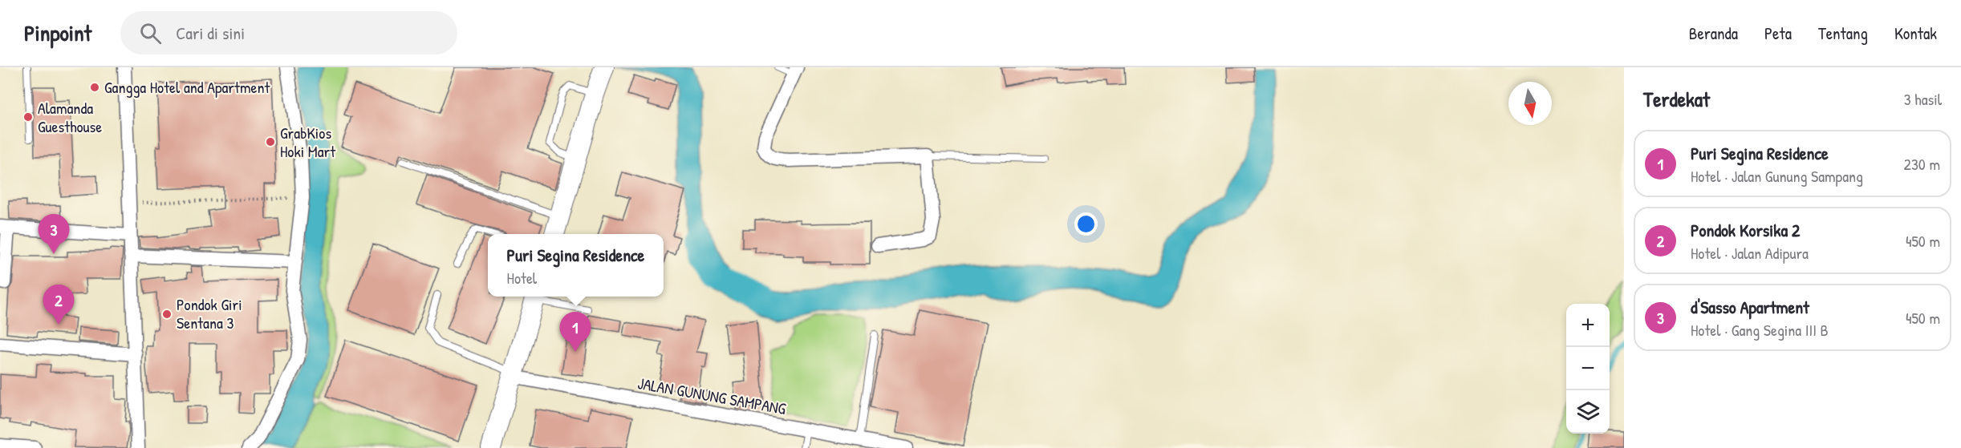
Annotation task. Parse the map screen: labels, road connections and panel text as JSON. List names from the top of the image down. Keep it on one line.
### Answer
{"streets":{"street":["JALAN GUNUNG SAMPANG"]},"places":["Gangga Hotel and Apartment","Alamanda Guesthouse","GrabKios Hoki Mart","Pondok Giri Sentana 3"],"north":"bottom","page":{"header":"Pinpoint","search":"Cari di sini","nav":["Beranda","Peta","Tentang","Kontak"],"heading":["Terdekat","3 hasil"],"list":[{"mark":"1","name":"Puri Segina Residence","note":"Hotel · Jalan Gunung Sampang","value":"230 m"},{"mark":"2","name":"Pondok Korsika 2","note":"Hotel · Jalan Adipura","value":"450 m"},{"mark":"3","name":"d'Sasso Apartment","note":"Hotel · Gang Segina III B","value":"450 m"}],"pins":["3","2","1"],"popup":["Puri Segina Residence","Hotel"],"map_buttons":["+","−"]}}
